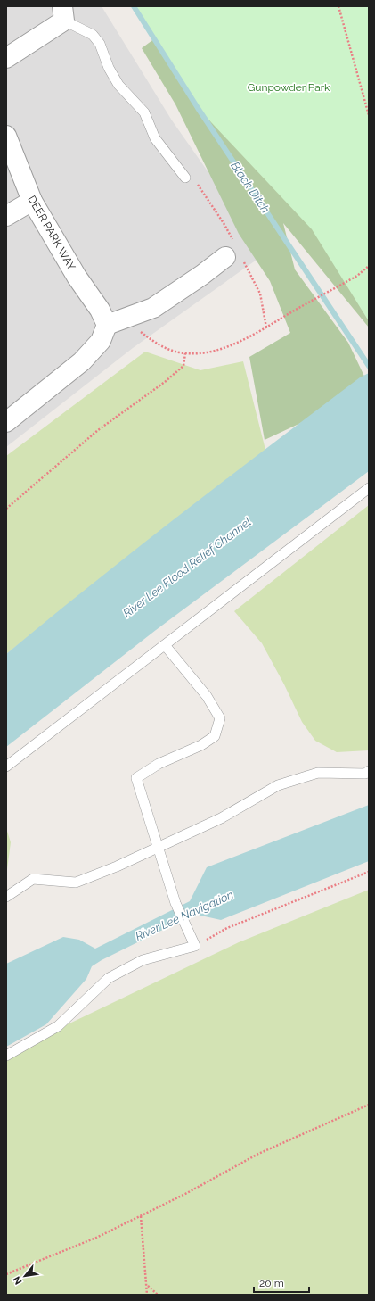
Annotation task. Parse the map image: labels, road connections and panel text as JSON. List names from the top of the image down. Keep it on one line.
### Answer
{"streets":{"street":["DEER PARK WAY"]},"water":["Black Ditch","River Lee Flood Relief Channel","River Lee Navigation"],"parks":["Gunpowder Park"],"scale_bar":"20 m","north":"bottom left"}
